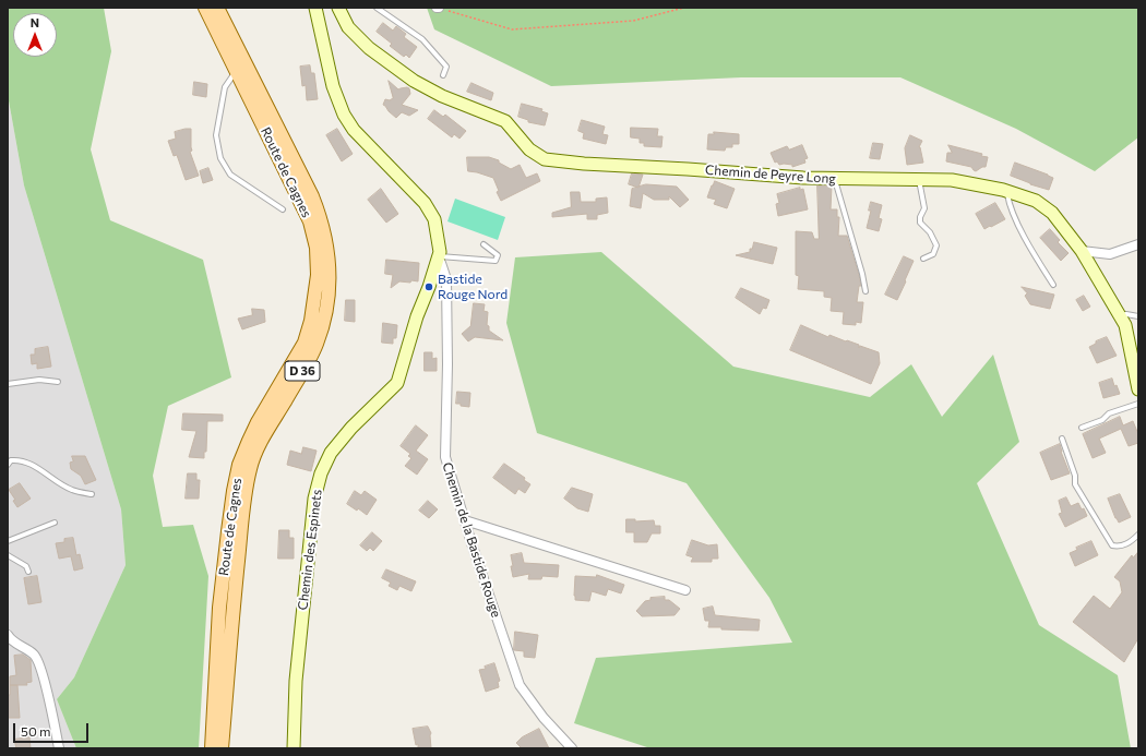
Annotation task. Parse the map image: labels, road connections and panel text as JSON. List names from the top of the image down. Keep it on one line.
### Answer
{"streets":{"main road":["Route de Cagnes","D 36"],"street":["Chemin de Peyre Long","Chemin de la Bastide Rouge","Chemin des Espinets"]},"crossings":[["Chemin de la Bastide Rouge","Chemin des Espinets"]],"places":["Bastide Rouge Nord"],"scale_bar":"50 m","north":"top"}
